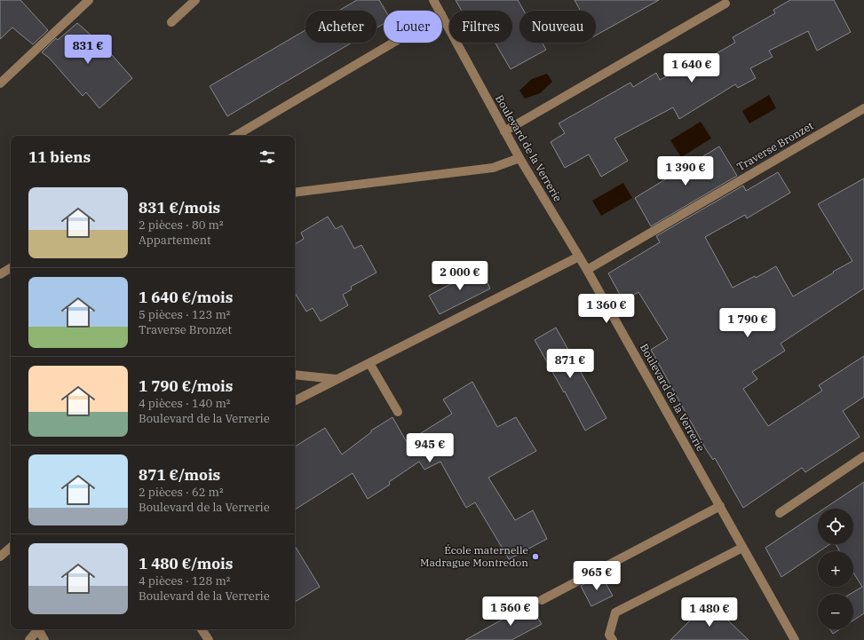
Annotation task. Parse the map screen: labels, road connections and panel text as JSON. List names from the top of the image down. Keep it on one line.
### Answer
{"streets":{"street":["Traverse Bronzet","Boulevard de la Verrerie"]},"crossings":[["Traverse Bronzet","Boulevard de la Verrerie"]],"places":["École maternelle Madrague Montredon"],"page":{"chip":["Acheter","Louer","Filtres","Nouveau"],"price":["831 €","1 640 €","1 390 €","2 000 €","1 360 €","1 790 €","871 €","945 €","965 €","1 560 €","1 480 €"],"heading":"11 biens","list":[{"name":"831 €/mois","note":"2 pièces · 80 m² · Appartement"},{"name":"1 640 €/mois","note":"5 pièces · 123 m² · Traverse Bronzet"},{"name":"1 790 €/mois","note":"4 pièces · 140 m² · Boulevard de la Verrerie"},{"name":"871 €/mois","note":"2 pièces · 62 m² · Boulevard de la Verrerie"},{"name":"1 480 €/mois","note":"4 pièces · 128 m² · Boulevard de la Verrerie"}],"map_buttons":["+","−"]}}
